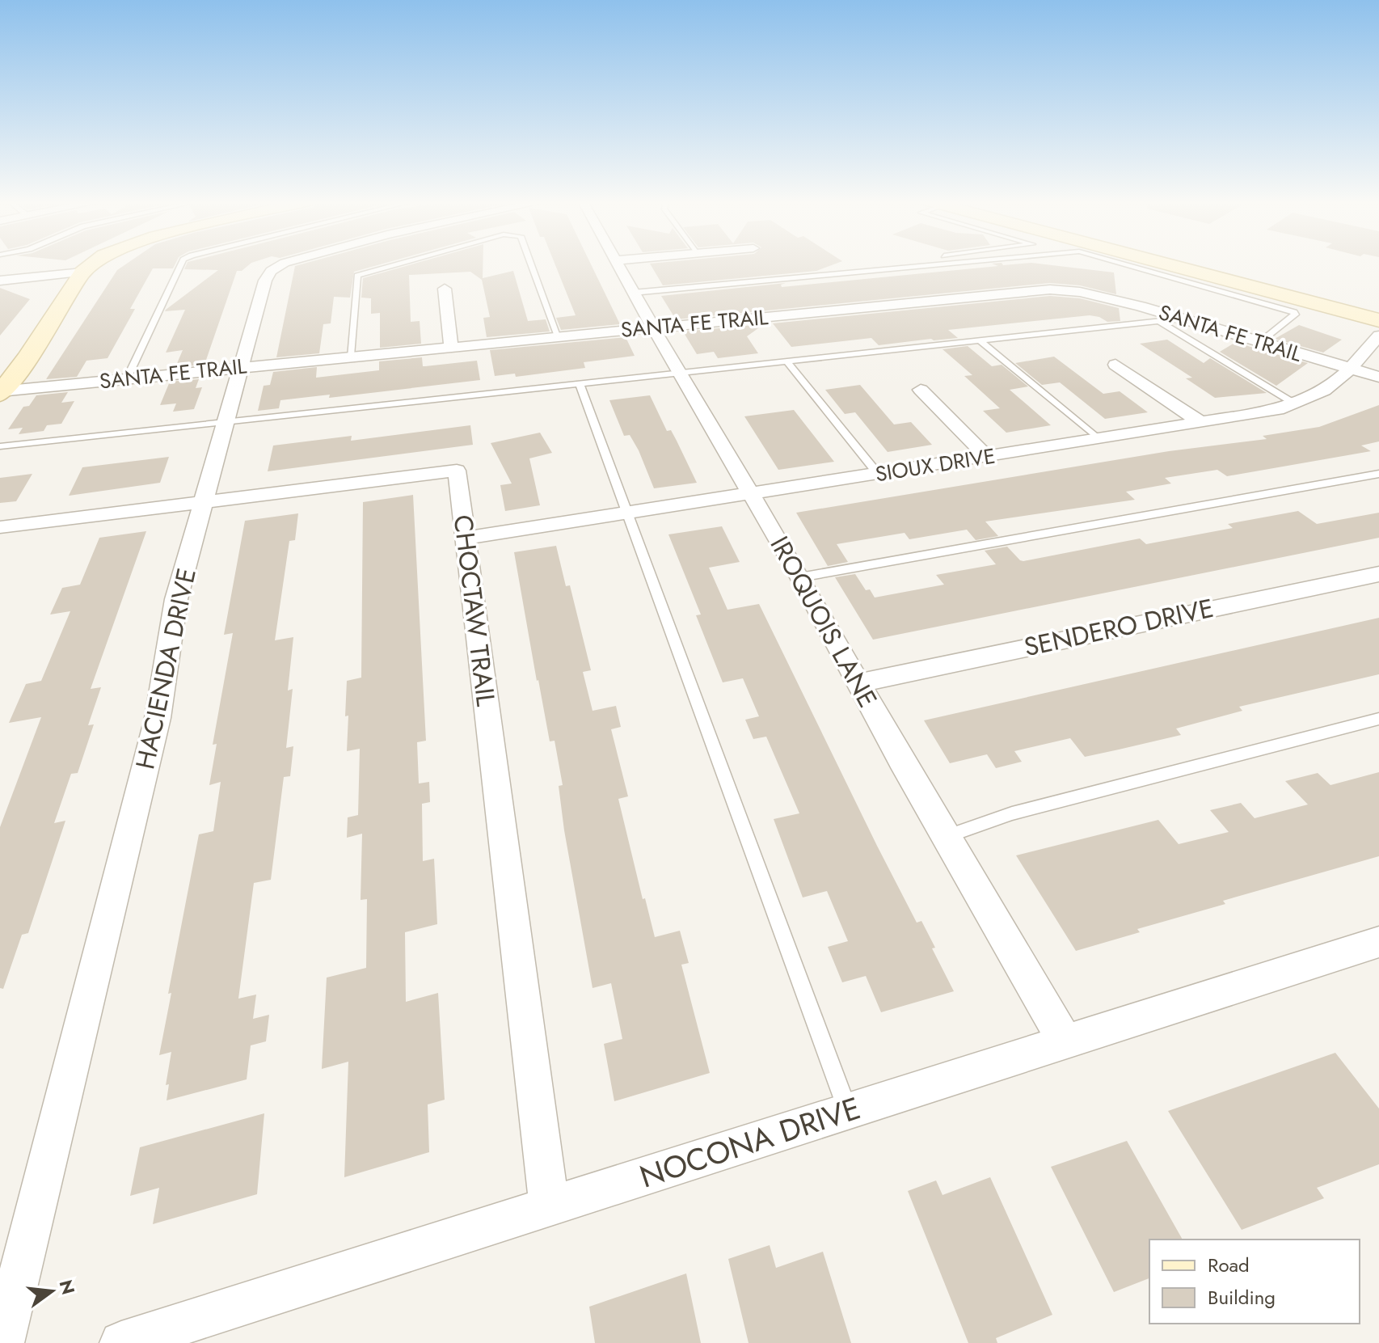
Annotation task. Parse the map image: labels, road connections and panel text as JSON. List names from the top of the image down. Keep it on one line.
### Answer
{"streets":{"street":["SANTA FE TRAIL","SIOUX DRIVE","CHOCTAW TRAIL","IROQUOIS LANE","SENDERO DRIVE","HACIENDA DRIVE","NOCONA DRIVE"]},"crossings":[["SANTA FE TRAIL","SIOUX DRIVE"],["SANTA FE TRAIL","IROQUOIS LANE"],["SANTA FE TRAIL","HACIENDA DRIVE"],["SIOUX DRIVE","CHOCTAW TRAIL"],["SIOUX DRIVE","IROQUOIS LANE"],["CHOCTAW TRAIL","HACIENDA DRIVE"],["CHOCTAW TRAIL","NOCONA DRIVE"],["IROQUOIS LANE","SENDERO DRIVE"],["IROQUOIS LANE","NOCONA DRIVE"]],"legend":["Road","Building"],"north":"right"}
